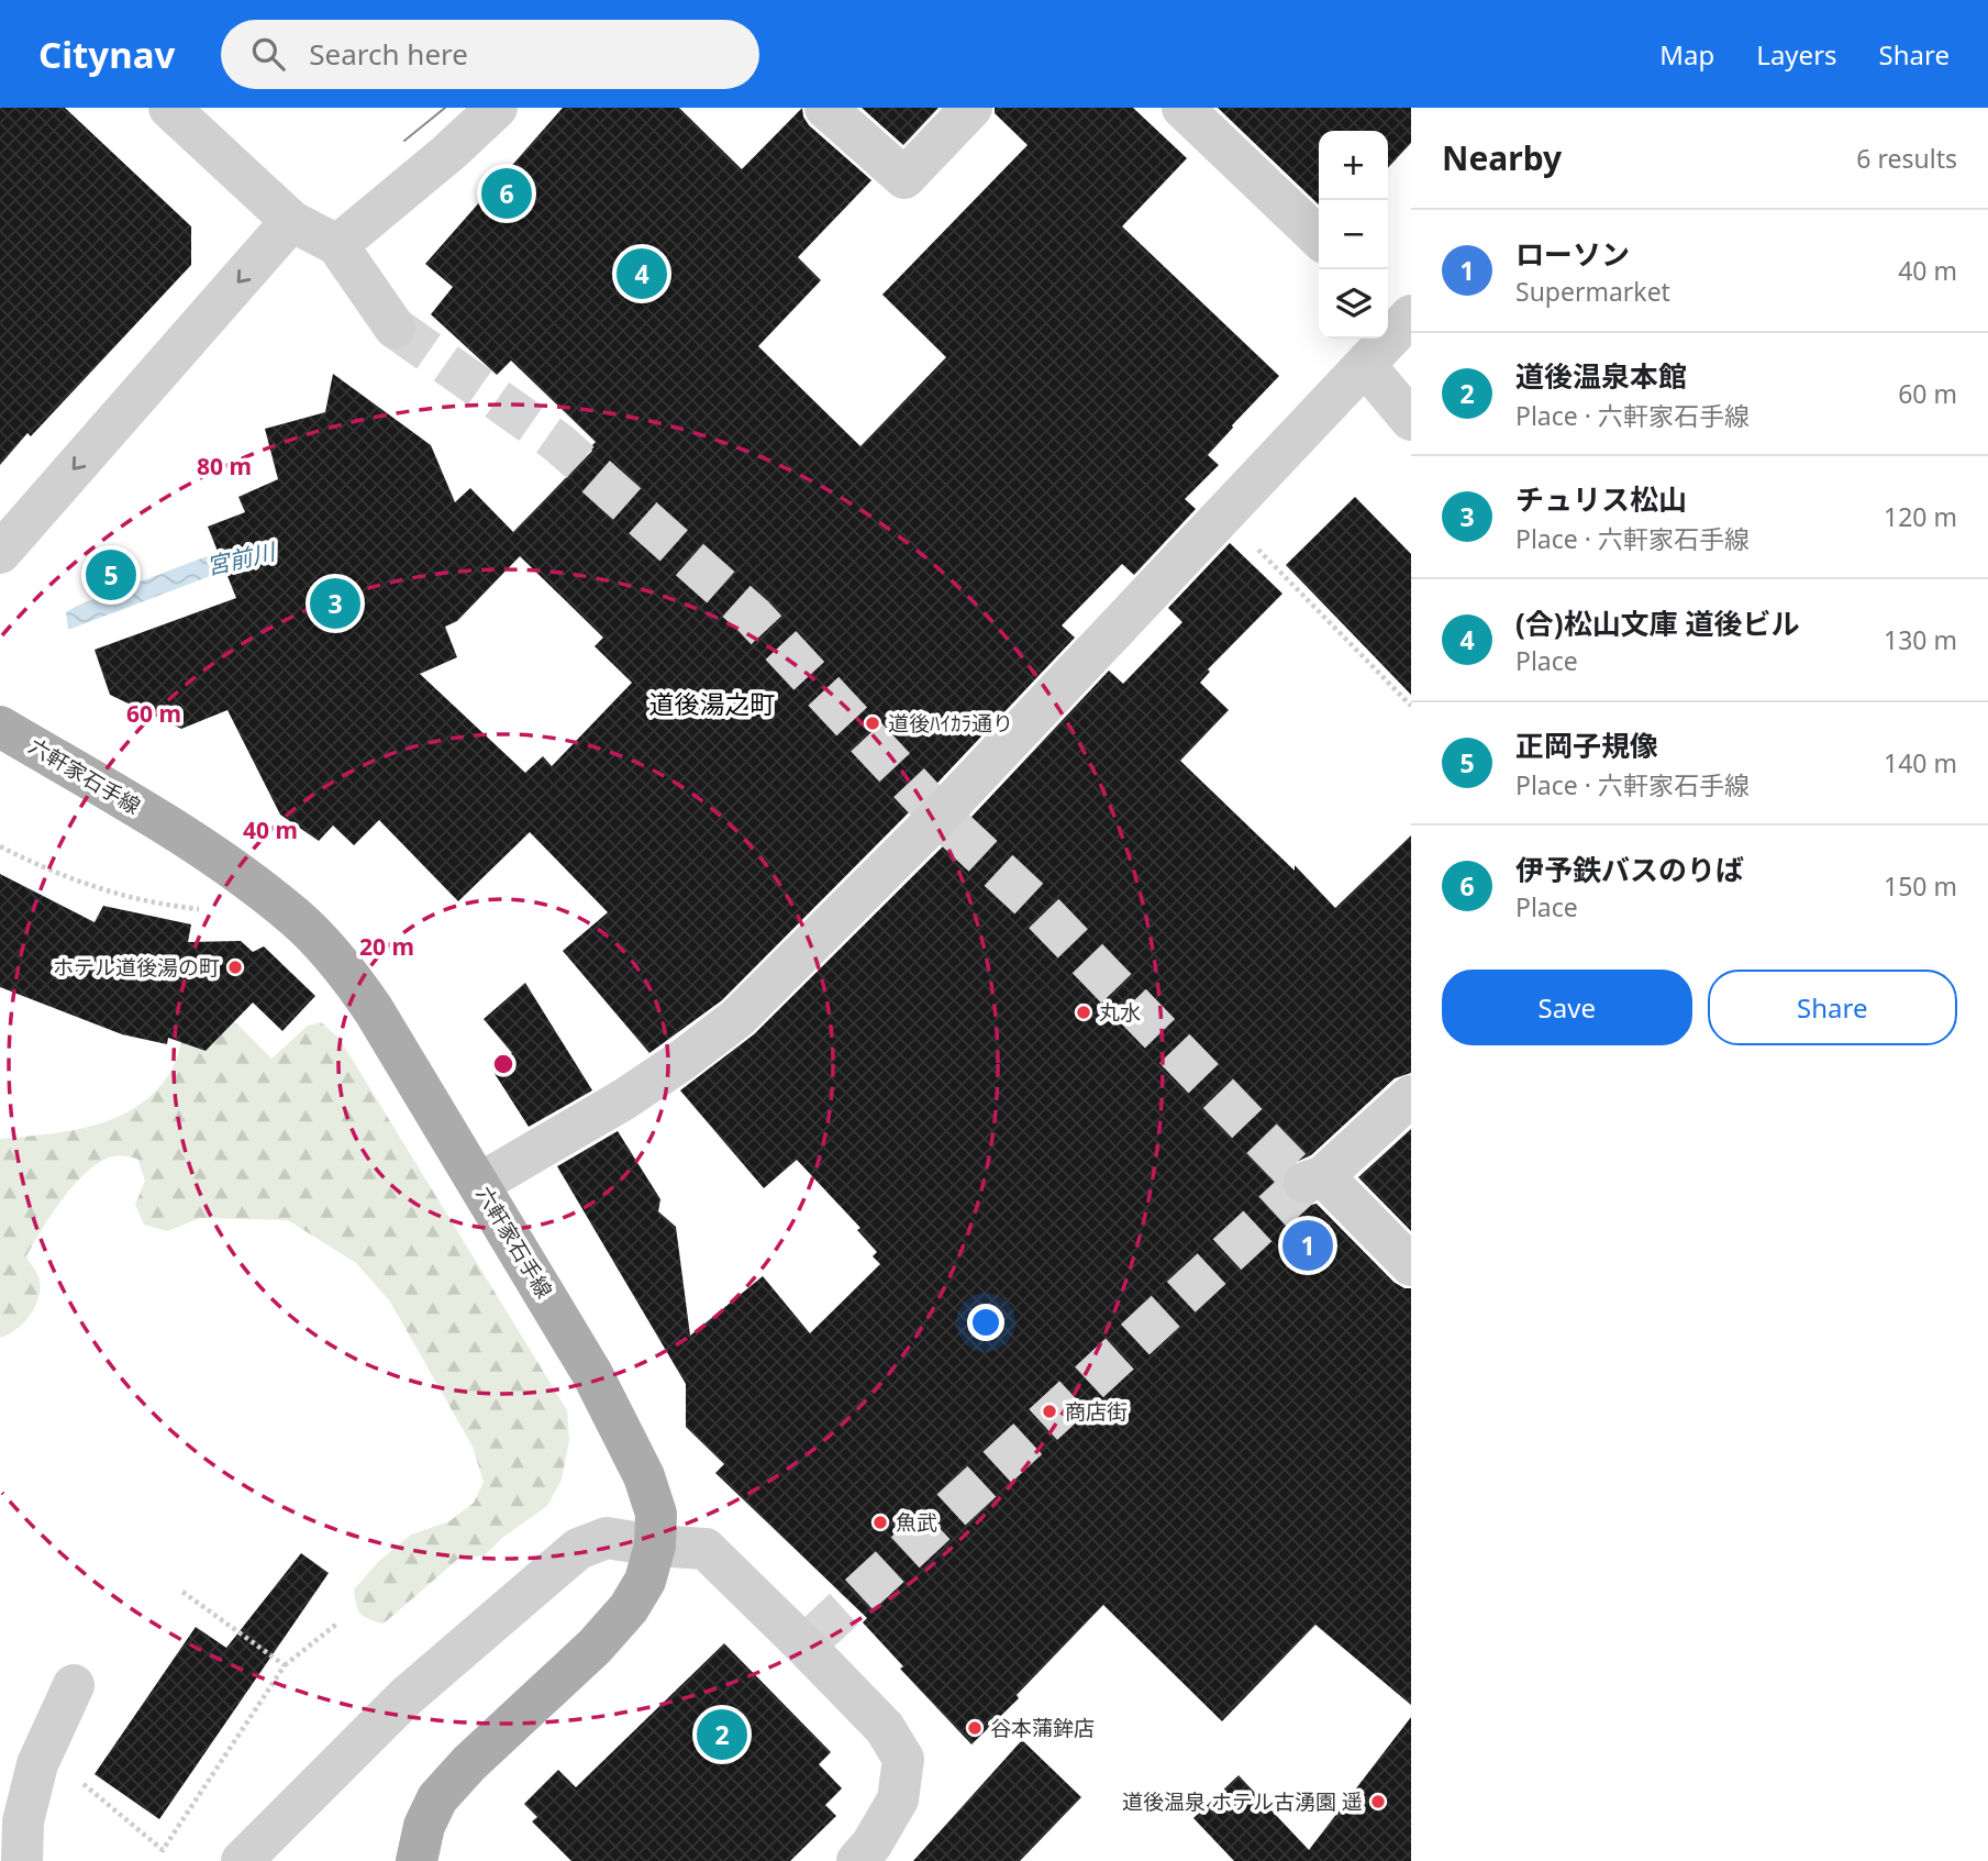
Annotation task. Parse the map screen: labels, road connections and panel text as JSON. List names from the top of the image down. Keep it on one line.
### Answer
{"streets":{"main road":["六軒家石手線"]},"districts":["道後湯之町"],"water":["宮前川"],"places":["道後ﾊｲｶﾗ通り","ホテル道後湯の町","丸水","商店街","魚武","谷本蒲鉾店","道後温泉 ホテル古湧園 遥"],"page":{"header":"Citynav","search":"Search here","nav":["Map","Layers","Share"],"heading":["Nearby","6 results"],"map_buttons":["+","−"],"pins":["6","4","5","3","1","2"],"list":[{"mark":"1","name":"ローソン","note":"Supermarket","value":"40 m"},{"mark":"2","name":"道後温泉本館","note":"Place · 六軒家石手線","value":"60 m"},{"mark":"3","name":"チュリス松山","note":"Place · 六軒家石手線","value":"120 m"},{"mark":"4","name":"(合)松山文庫 道後ビル","note":"Place","value":"130 m"},{"mark":"5","name":"正岡子規像","note":"Place · 六軒家石手線","value":"140 m"},{"mark":"6","name":"伊予鉄バスのりば","note":"Place","value":"150 m"}],"buttons":["Save","Share"]},"rings":["80 m","60 m","40 m","20 m"]}
